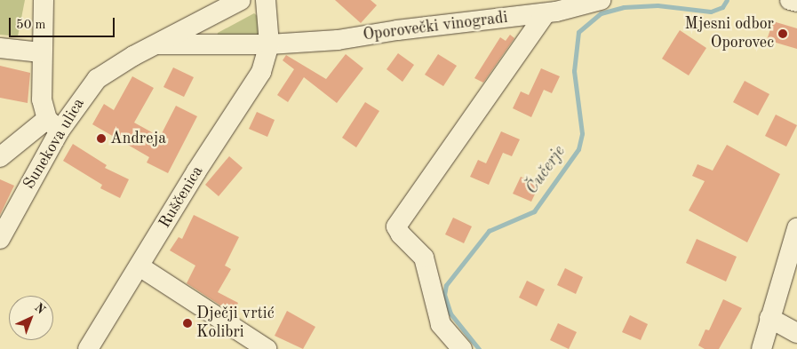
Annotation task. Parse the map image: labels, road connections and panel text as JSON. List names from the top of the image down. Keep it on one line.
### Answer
{"streets":{"street":["Oporovečki vinogradi","Sunekova ulica","Ruščenica"]},"crossings":[["Oporovečki vinogradi","Sunekova ulica"],["Oporovečki vinogradi","Ruščenica"]],"water":["Čučerje"],"places":["Mjesni odbor Oporovec","Andreja","Dječji vrtić Kolibri"],"scale_bar":"50 m","north":"top right"}
